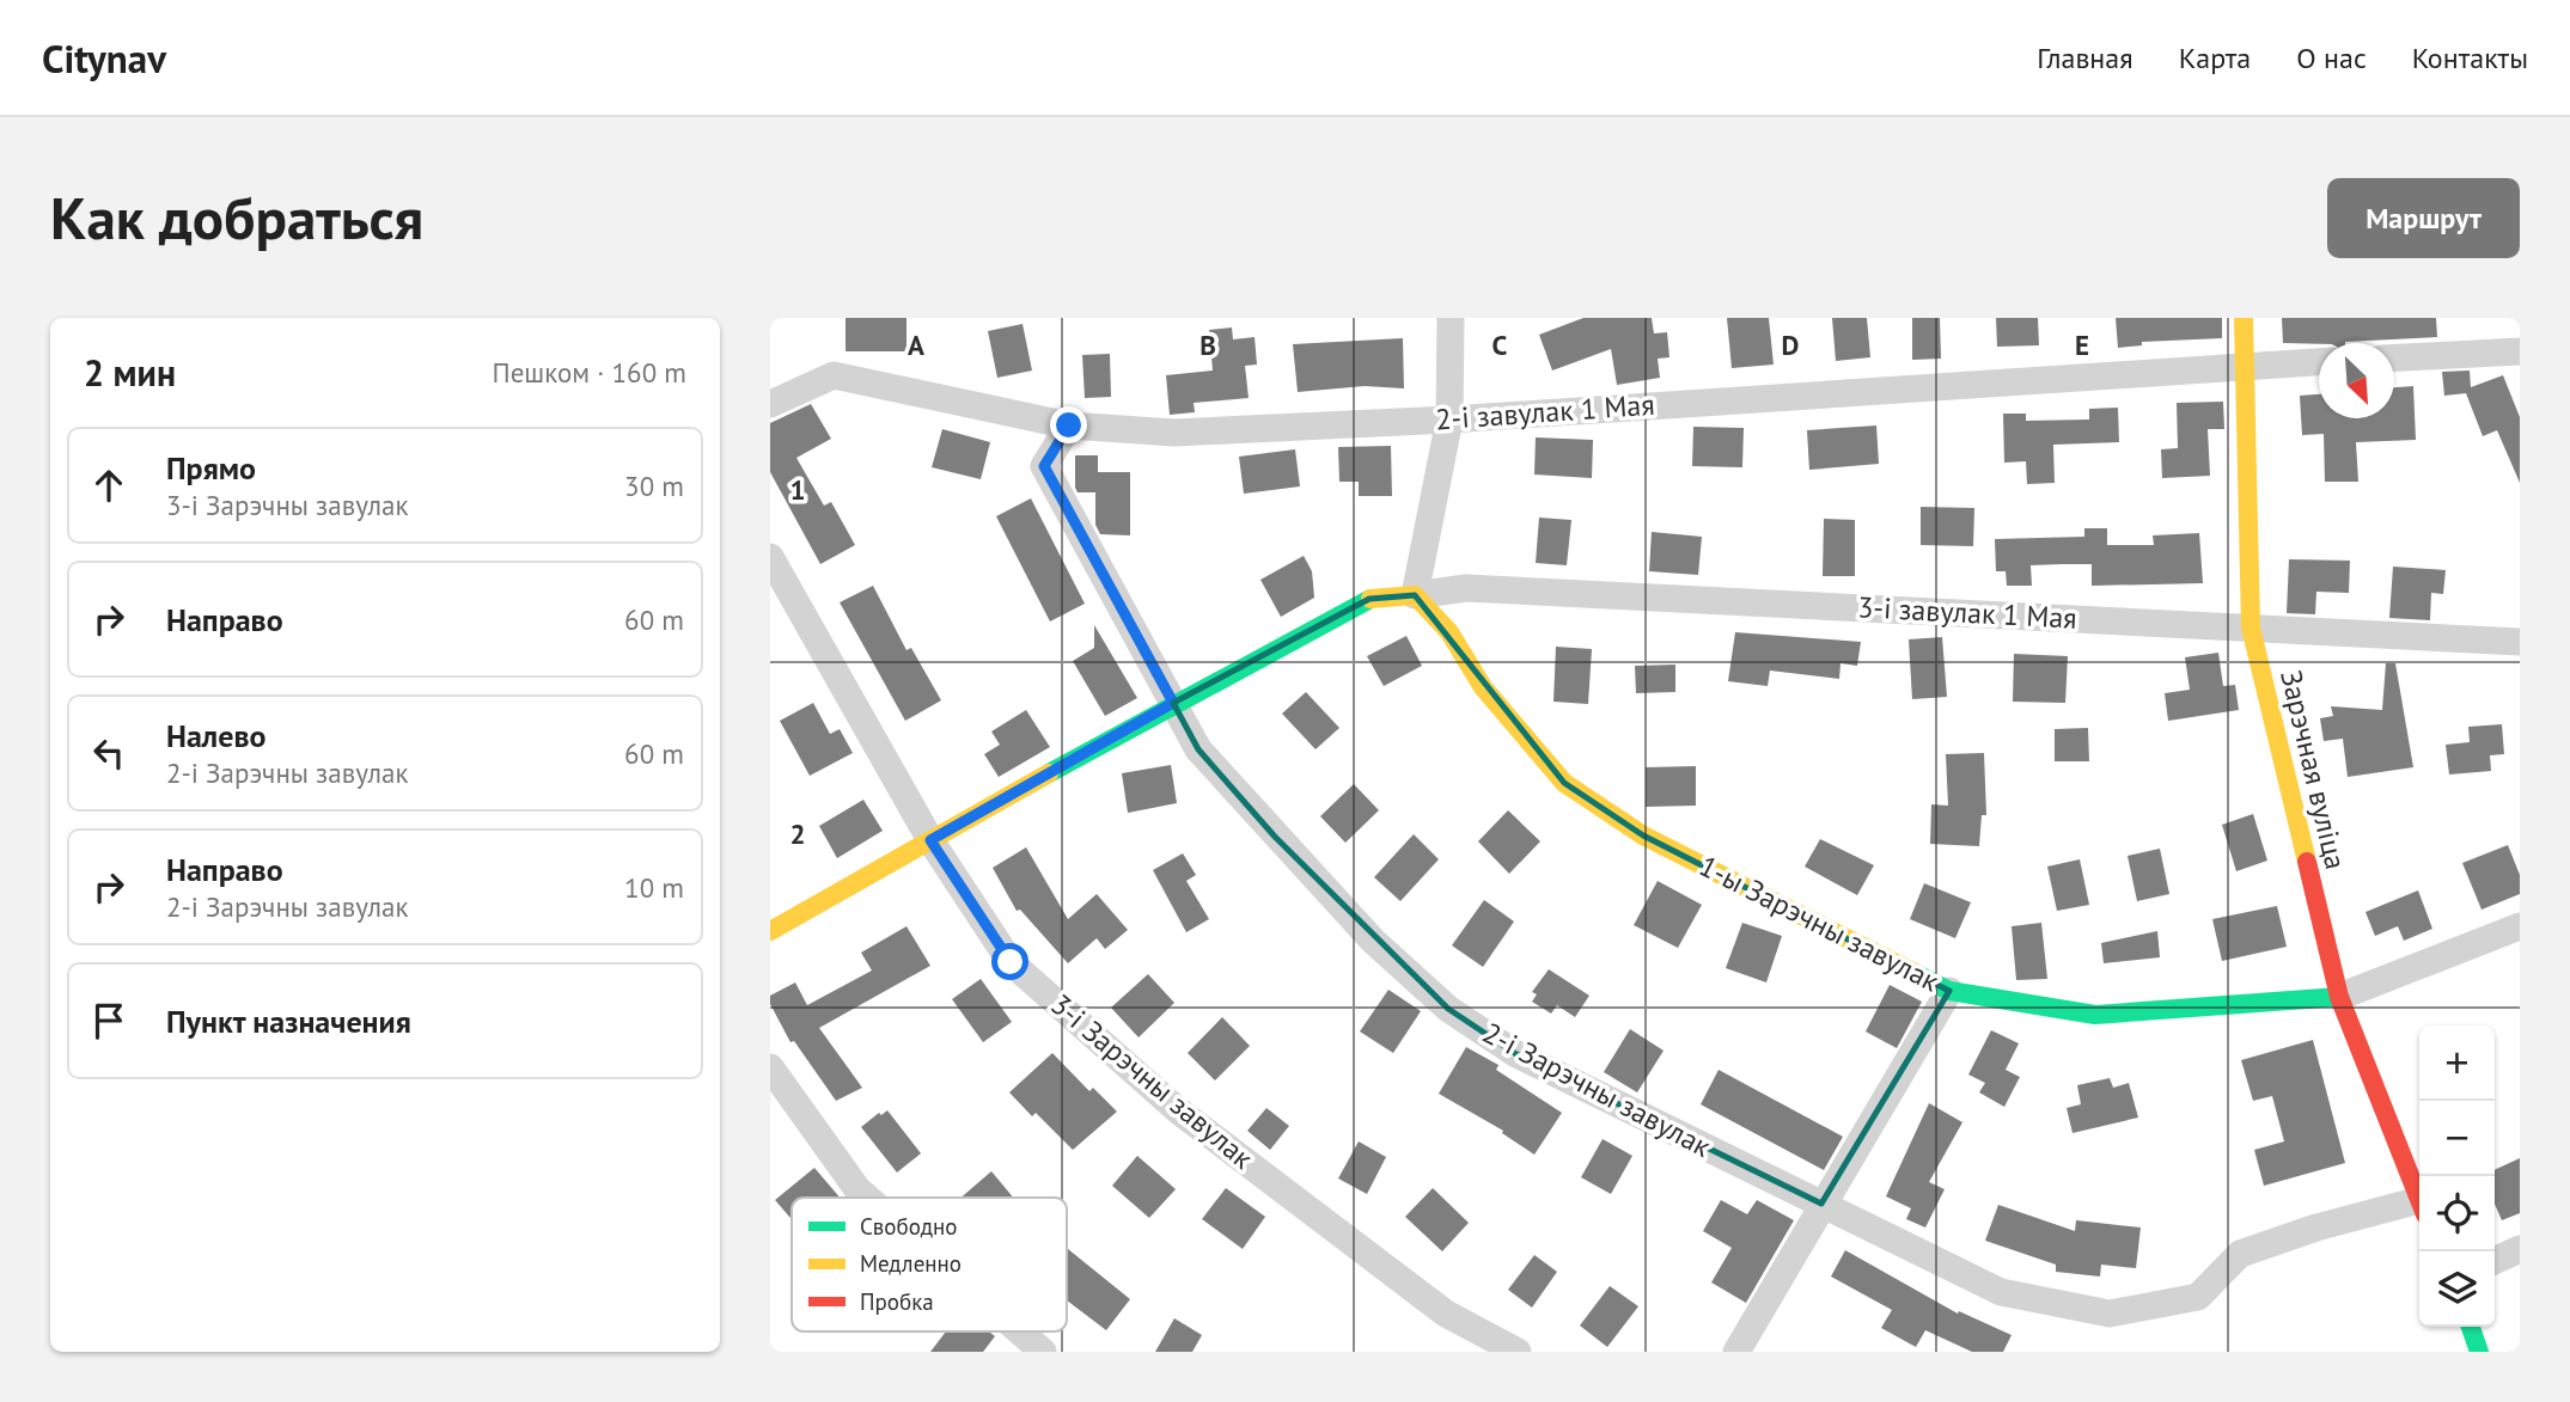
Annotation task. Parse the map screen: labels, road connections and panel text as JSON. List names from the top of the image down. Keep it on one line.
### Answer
{"streets":{"street":["2-і завулак 1 Мая","3-і завулак 1 Мая","Зарэчная вуліца","1-ы Зарэчны завулак","3-і Зарэчны завулак","2-і Зарэчны завулак"]},"crossings":[["2-і завулак 1 Мая","Зарэчная вуліца"],["2-і завулак 1 Мая","2-і Зарэчны завулак"],["3-і завулак 1 Мая","Зарэчная вуліца"],["3-і завулак 1 Мая","1-ы Зарэчны завулак"],["Зарэчная вуліца","1-ы Зарэчны завулак"]],"legend":["Свободно","Медленно","Пробка"],"north":"bottom right","page":{"header":"Citynav","nav":["Главная","Карта","О нас","Контакты"],"buttons":"Маршрут","title":"Как добраться","heading":["2 мин","Пешком · 160 m"],"list":[["Прямо","3-і Зарэчны завулак","30 m"],["Направо","60 m"],["Налево","2-і Зарэчны завулак","60 m"],["Направо","2-і Зарэчны завулак","10 m"],"Пункт назначения"],"map_buttons":["+","−"]},"grid":{"columns":["A","B","C","D","E"],"rows":["1","2"]}}
